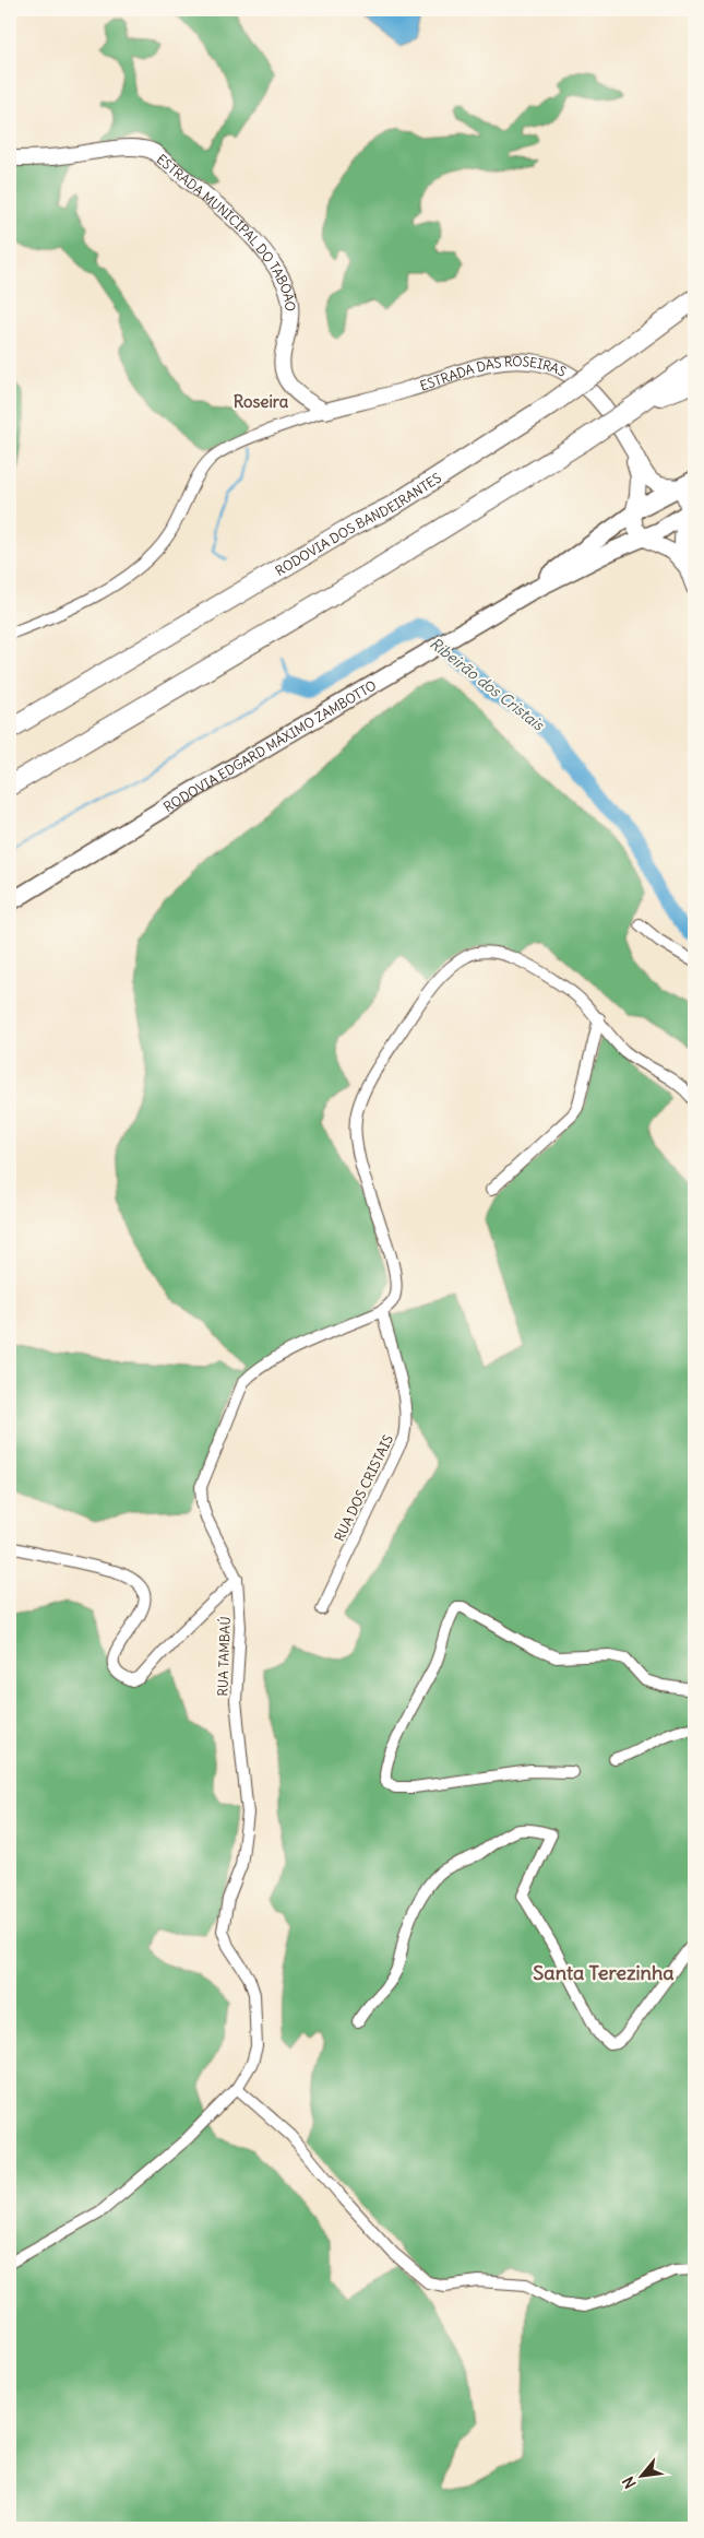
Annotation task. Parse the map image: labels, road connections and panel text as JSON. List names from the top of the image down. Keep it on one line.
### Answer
{"streets":{"highway":["RODOVIA DOS BANDEIRANTES"],"main road":["RODOVIA EDGARD MÁXIMO ZAMBOTTO"],"street":["ESTRADA MUNICIPAL DO TABOÃO","ESTRADA DAS ROSEIRAS","RUA DOS CRISTAIS","RUA TAMBAÚ"]},"crossings":[["ESTRADA MUNICIPAL DO TABOÃO","ESTRADA DAS ROSEIRAS"],["ESTRADA DAS ROSEIRAS","RODOVIA EDGARD MÁXIMO ZAMBOTTO"],["RUA DOS CRISTAIS","RUA TAMBAÚ"]],"districts":["Roseira","Santa Terezinha"],"water":["Ribeirão dos Cristais"],"north":"bottom left"}
